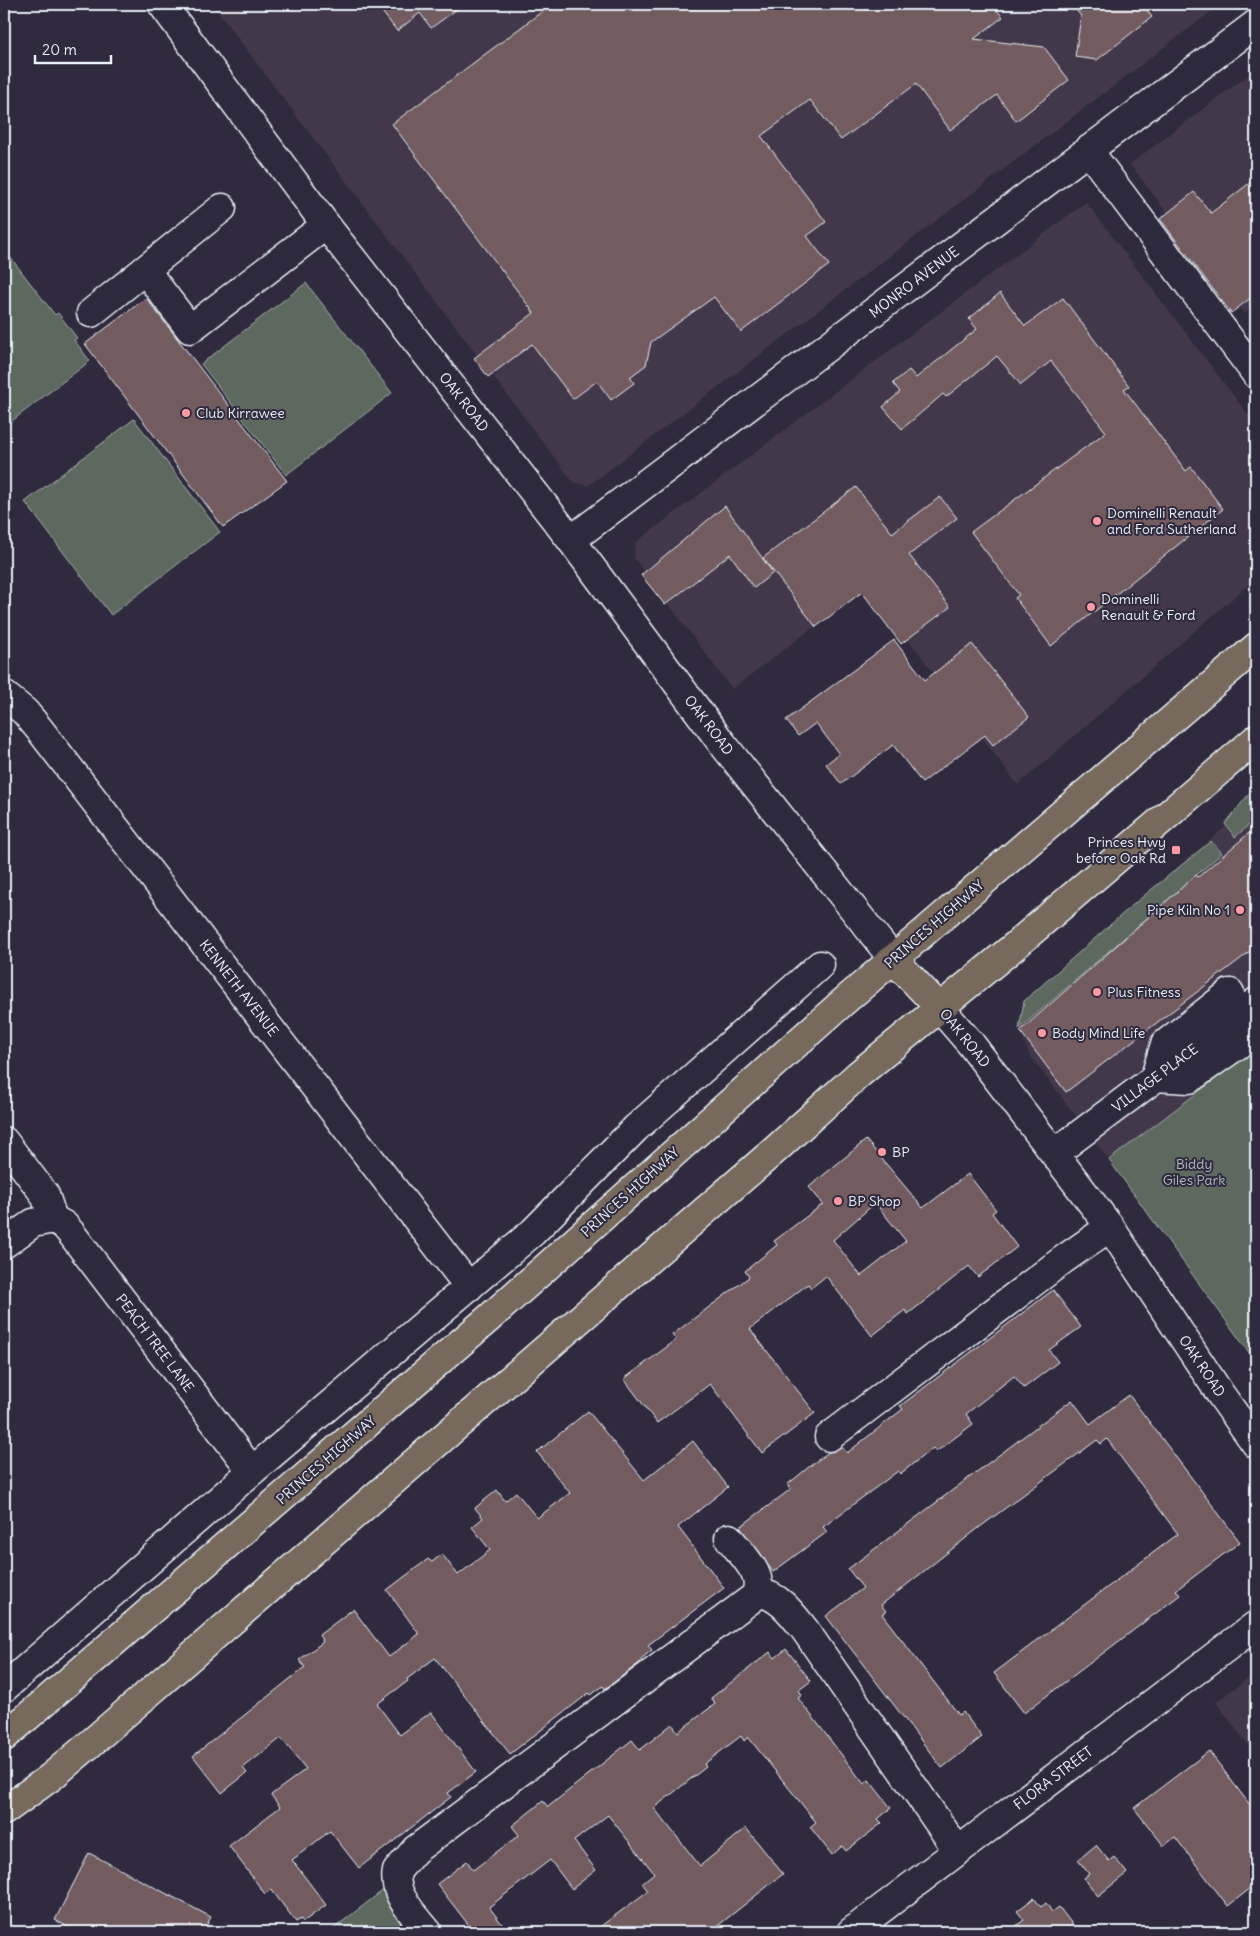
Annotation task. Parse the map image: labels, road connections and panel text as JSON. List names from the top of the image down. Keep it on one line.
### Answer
{"streets":{"highway":["OAK ROAD","PRINCES HIGHWAY"],"street":["MONRO AVENUE","KENNETH AVENUE","VILLAGE PLACE","PEACH TREE LANE","FLORA STREET"]},"crossings":[["MONRO AVENUE","OAK ROAD"],["OAK ROAD","PRINCES HIGHWAY"],["OAK ROAD","VILLAGE PLACE"]],"parks":["Biddy Giles Park"],"places":{"other":["Club Kirrawee","Dominelli Renault and Ford Sutherland","Dominelli Renault & Ford","Pipe Kiln No 1","Plus Fitness","Body Mind Life","BP","BP Shop"],"transit":["Princes Hwy before Oak Rd"]},"scale_bar":"20 m"}
